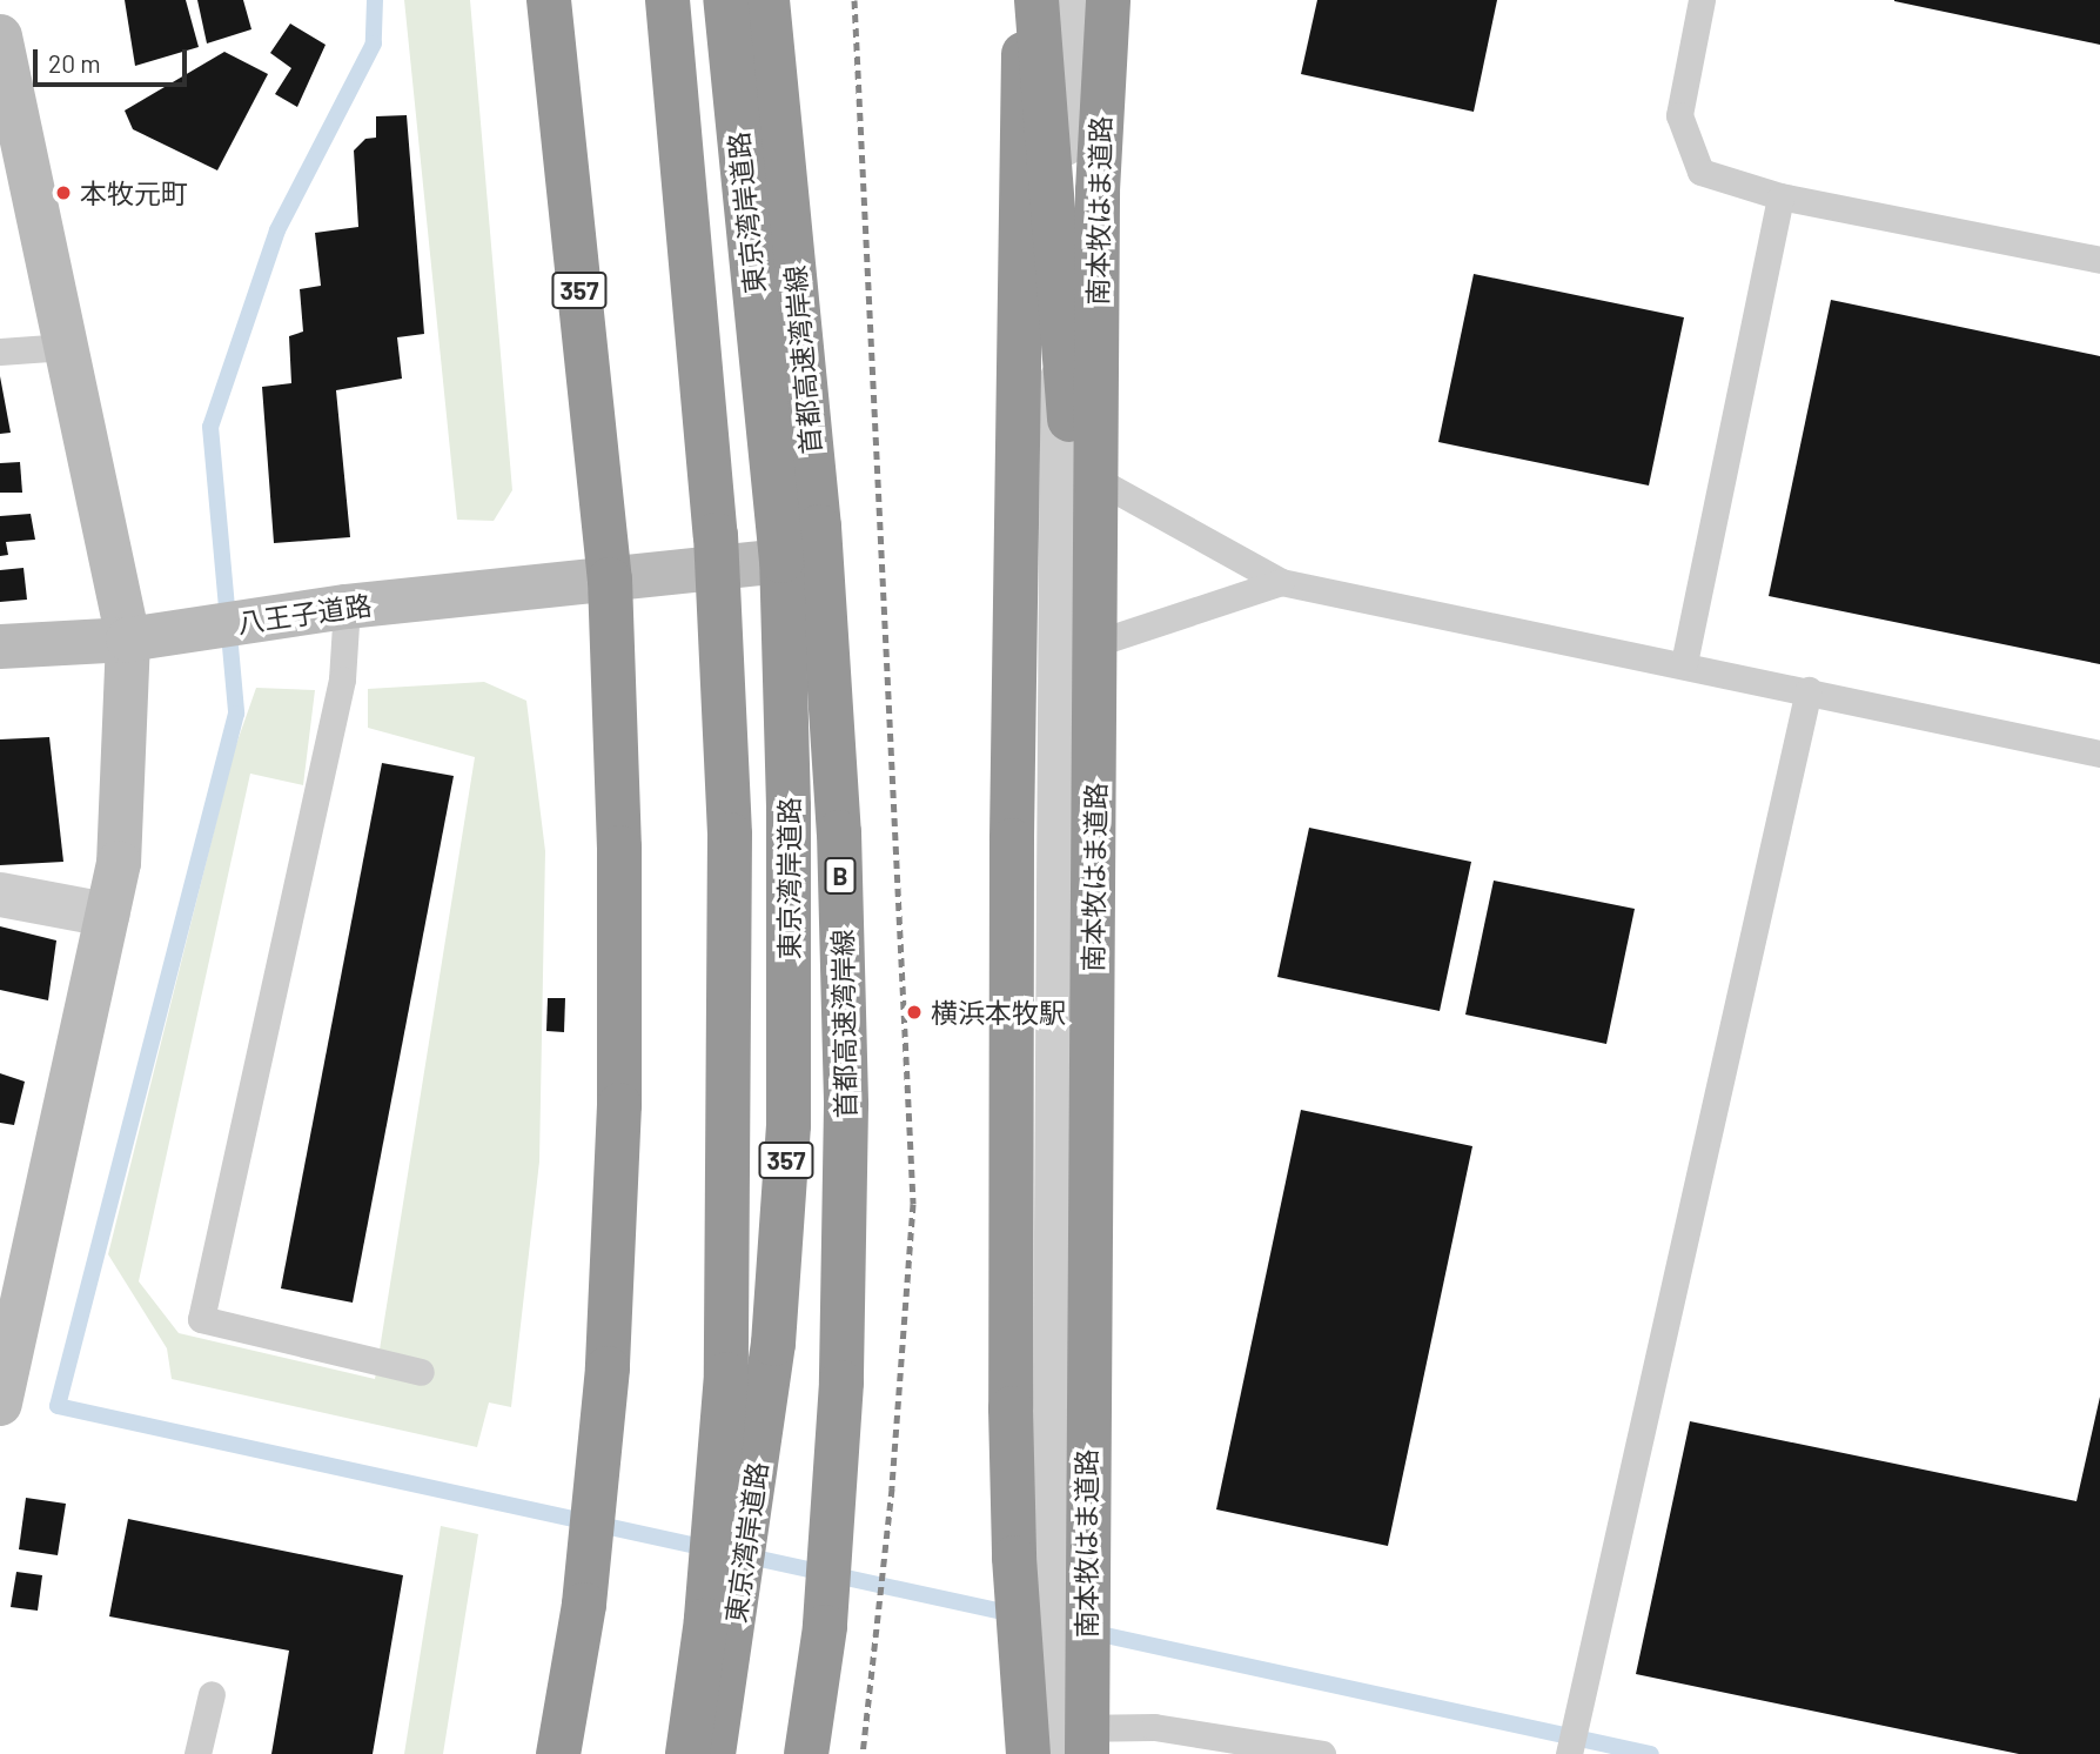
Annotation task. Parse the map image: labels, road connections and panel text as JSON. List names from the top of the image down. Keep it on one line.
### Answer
{"streets":{"highway":["南本牧はま道路","東京湾岸道路","357","首都高速湾岸線","B"],"street":["八王子道路"]},"crossings":[["東京湾岸道路","八王子道路"],["357","八王子道路"]],"places":["本牧元町","横浜本牧駅"],"scale_bar":"20 m"}
